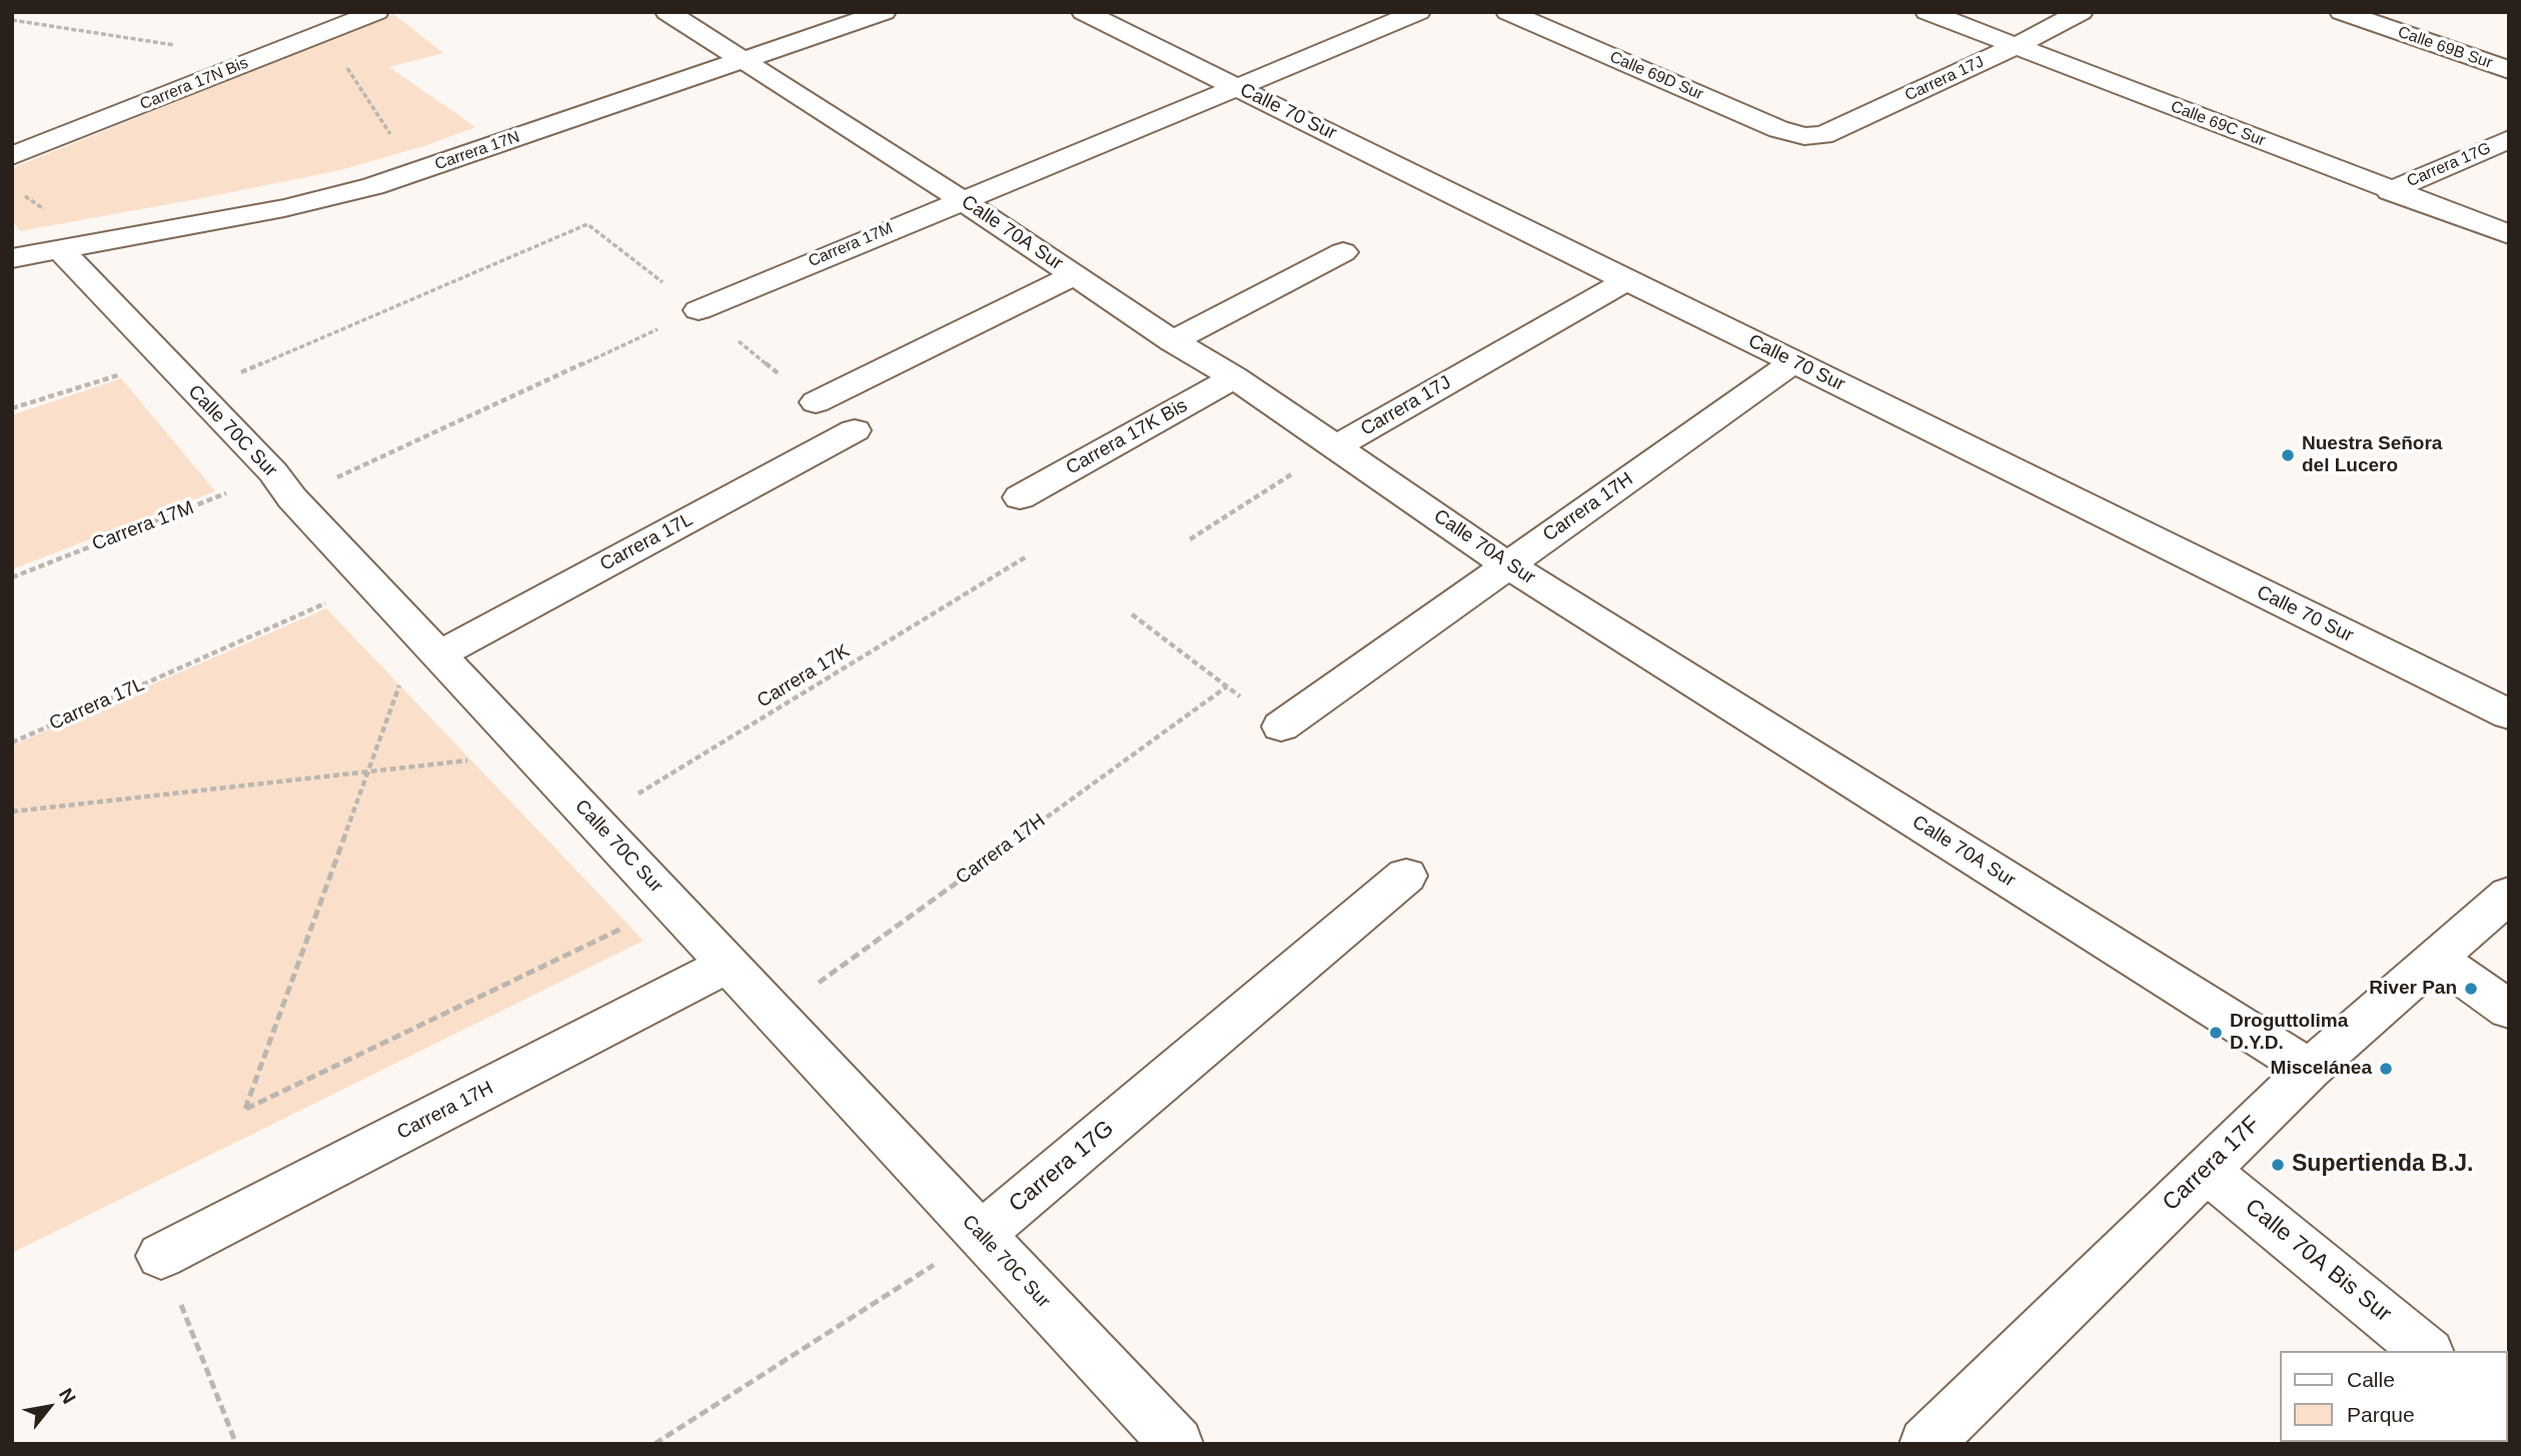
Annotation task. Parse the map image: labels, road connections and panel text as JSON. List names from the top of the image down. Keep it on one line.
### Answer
{"streets":{"street":["Calle 69B Sur","Calle 69D Sur","Carrera 17J","Carrera 17N Bis","Calle 70 Sur","Calle 69C Sur","Carrera 17N","Carrera 17G","Calle 70A Sur","Carrera 17M","Calle 70C Sur","Carrera 17K Bis","Carrera 17H","Carrera 17L","Carrera 17F","Calle 70A Bis Sur"],"path":["Carrera 17K"]},"crossings":[["Calle 69D Sur","Carrera 17J"],["Carrera 17J","Calle 70 Sur"],["Carrera 17J","Calle 69C Sur"],["Carrera 17J","Calle 70A Sur"],["Calle 70 Sur","Carrera 17M"],["Calle 70 Sur","Carrera 17H"],["Calle 69C Sur","Carrera 17G"],["Carrera 17N","Calle 70A Sur"],["Carrera 17N","Calle 70C Sur"],["Carrera 17G","Calle 70C Sur"],["Calle 70A Sur","Carrera 17M"],["Calle 70A Sur","Carrera 17K Bis"],["Calle 70A Sur","Carrera 17H"],["Calle 70A Sur","Carrera 17F"],["Carrera 17M","Calle 70C Sur"],["Calle 70C Sur","Carrera 17H"],["Calle 70C Sur","Carrera 17L"],["Calle 70C Sur","Carrera 17K"],["Carrera 17F","Calle 70A Bis Sur"]],"places":["Nuestra Señora del Lucero","River Pan","Droguttolima D.Y.D.","Miscelánea","Supertienda B.J."],"legend":["Calle","Parque"],"north":"top right"}
